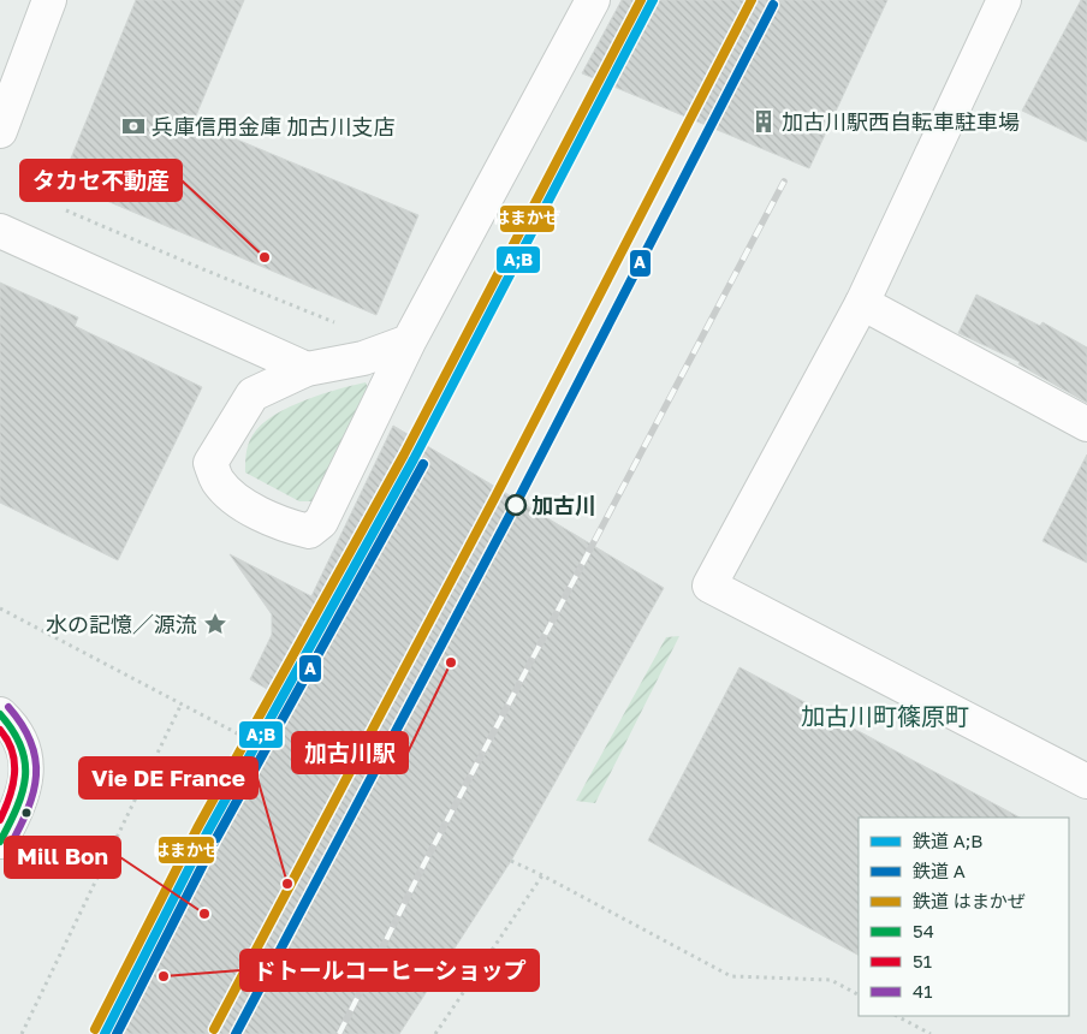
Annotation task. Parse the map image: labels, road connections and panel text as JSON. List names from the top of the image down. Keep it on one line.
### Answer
{"districts":["加古川町篠原町"],"places":{"building":["加古川駅西自転車駐車場"],"bank":["兵庫信用金庫 加古川支店"],"other":["タカセ不動産","加古川","加古川駅","Vie DE France","Mill Bon","ドトールコーヒーショップ"],"place":["水の記憶／源流"]},"lines":["rail line A;B","rail line はまかぜ","rail line A","transit line 41","transit line 54","transit line 51"],"legend":["鉄道 A;B","鉄道 A","鉄道 はまかぜ","54","51","41"]}
